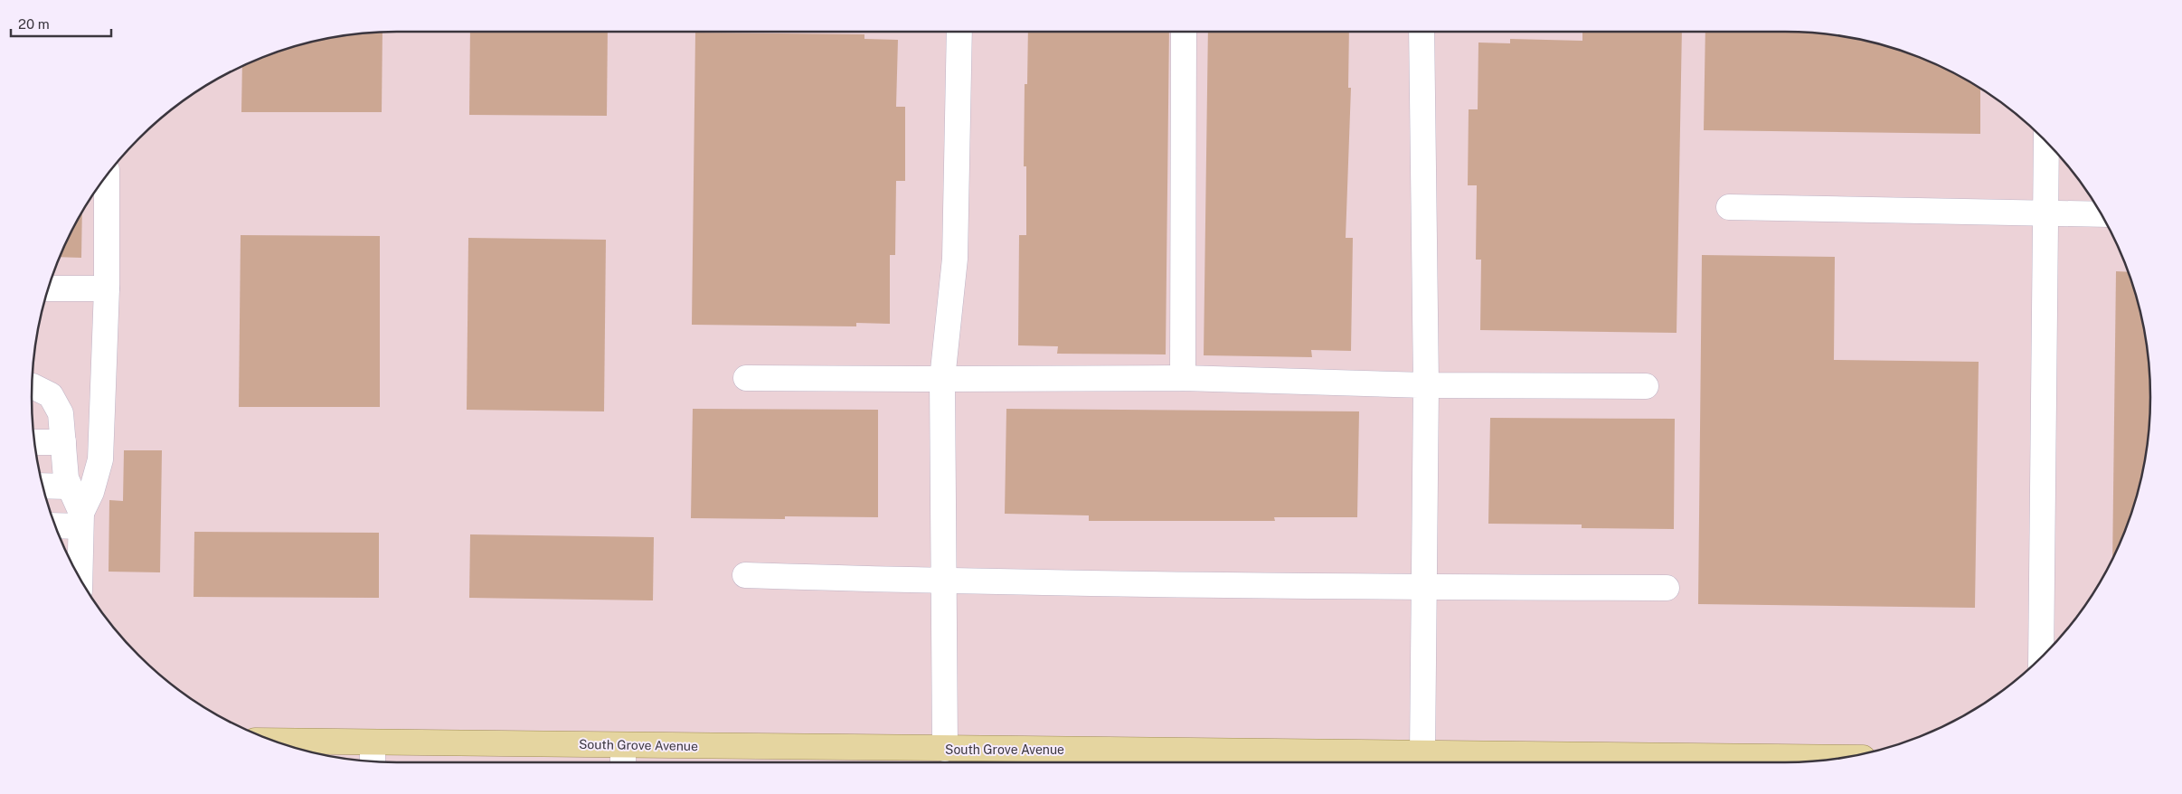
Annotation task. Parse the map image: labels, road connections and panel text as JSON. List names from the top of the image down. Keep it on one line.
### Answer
{"streets":{"main road":["South Grove Avenue"]},"scale_bar":"20 m"}
